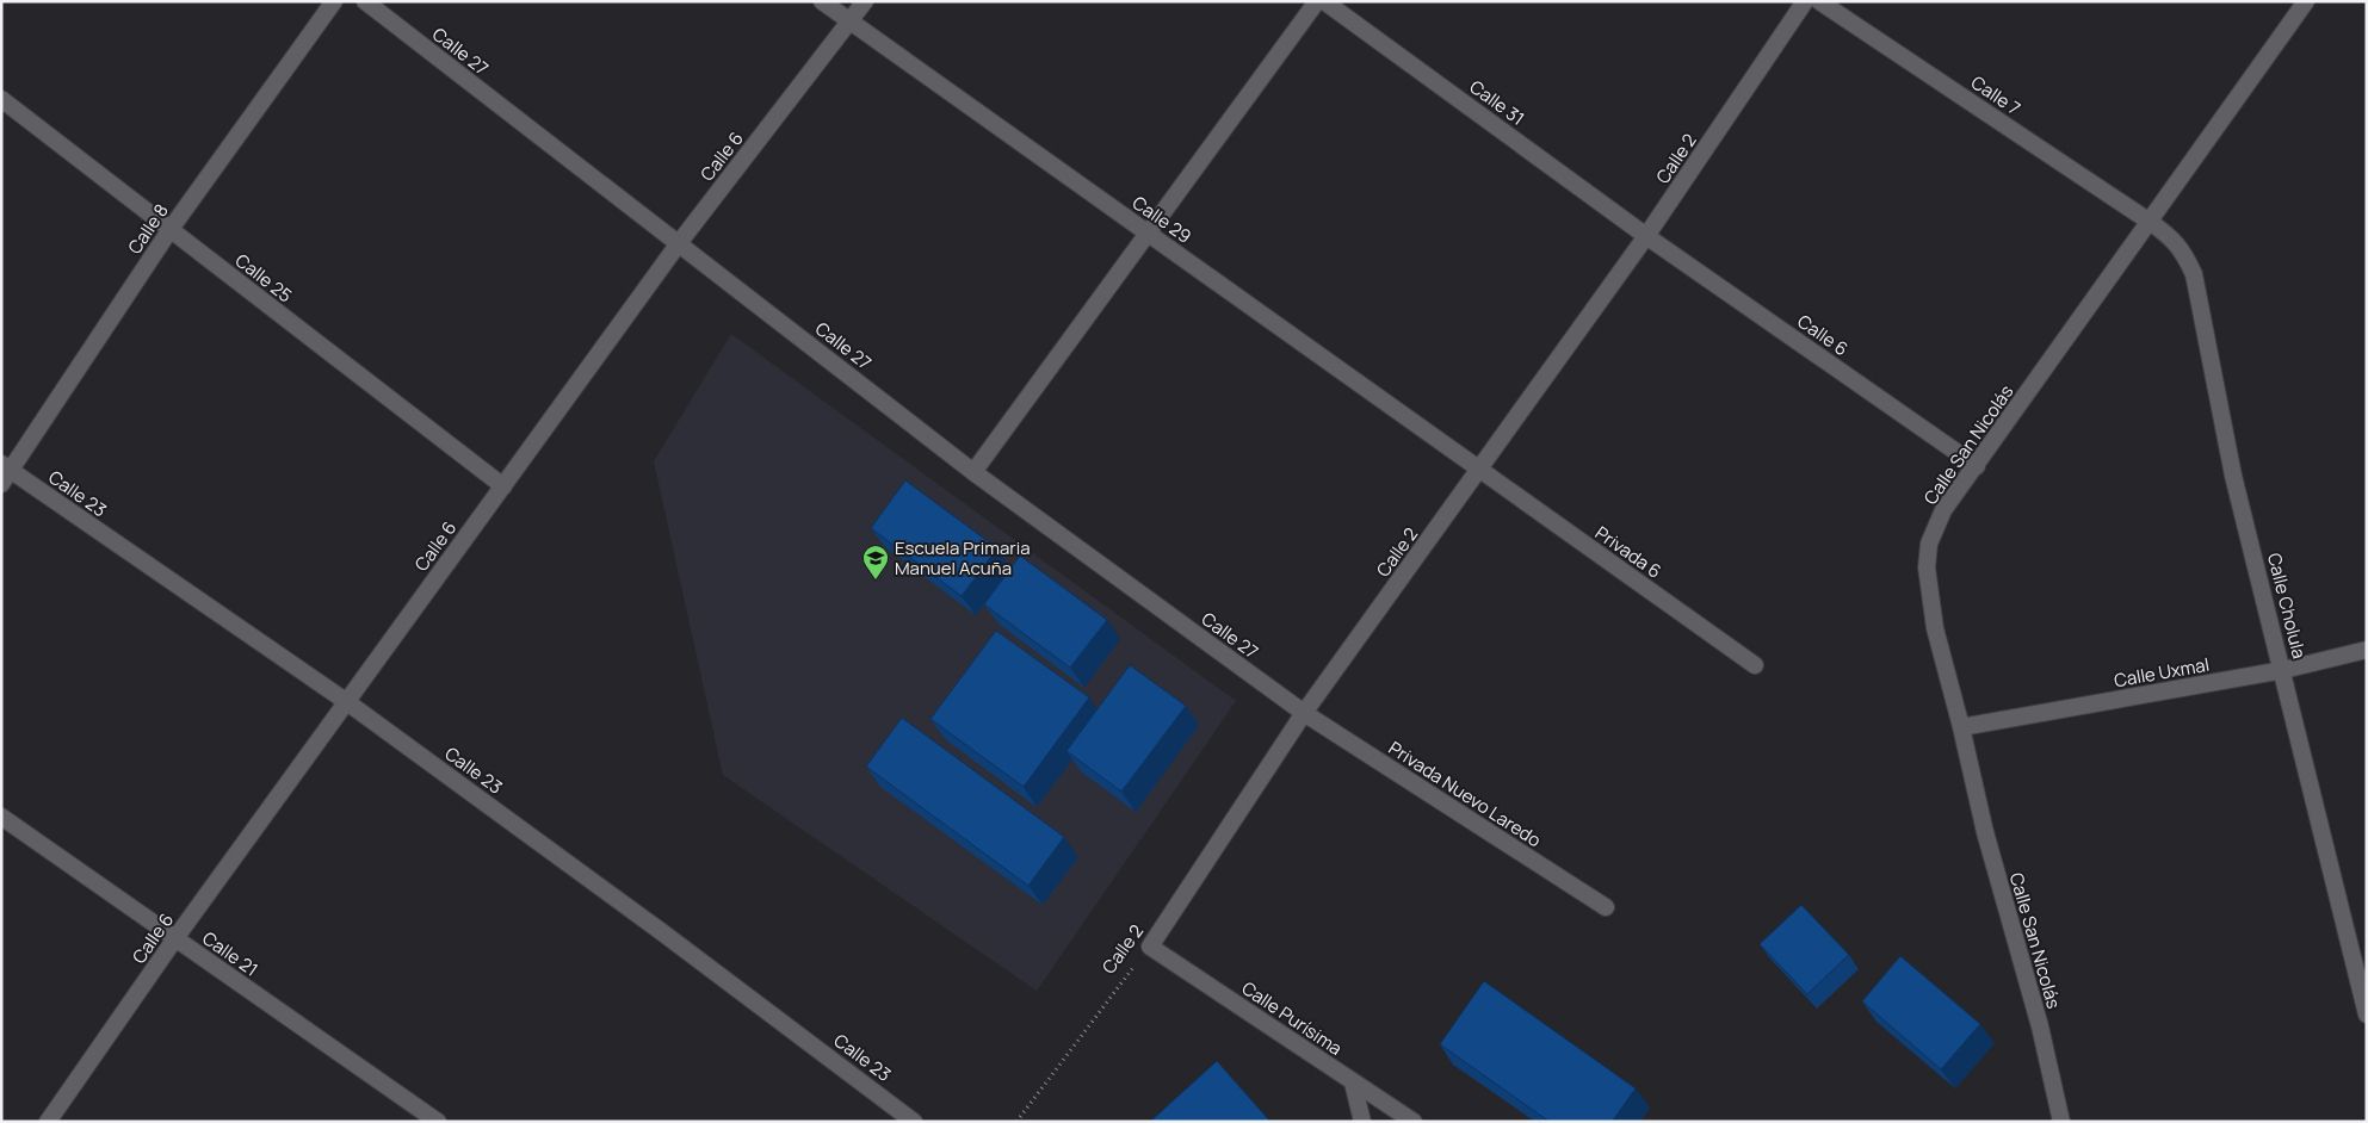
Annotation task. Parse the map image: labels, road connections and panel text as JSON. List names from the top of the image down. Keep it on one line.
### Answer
{"streets":{"street":["Calle 27","Calle 7","Calle 31","Calle 6","Calle 2","Calle 29","Calle 8","Calle 25","Calle San Nicolás","Calle 23","Privada 6","Calle Cholula","Calle Uxmal","Privada Nuevo Laredo","Calle 21","Calle Purísima"]},"crossings":[["Calle 27","Calle 6"],["Calle 27","Calle 2"],["Calle 27","Privada Nuevo Laredo"],["Calle 7","Calle San Nicolás"],["Calle 7","Calle Cholula"],["Calle 31","Calle 6"],["Calle 31","Calle 2"],["Calle 6","Calle 2"],["Calle 6","Calle 29"],["Calle 6","Calle 25"],["Calle 6","Calle San Nicolás"],["Calle 6","Calle 23"],["Calle 6","Calle 21"],["Calle 2","Calle 29"],["Calle 2","Privada 6"],["Calle 2","Privada Nuevo Laredo"],["Calle 2","Calle Purísima"],["Calle 29","Privada 6"],["Calle 8","Calle 25"],["Calle 8","Calle 23"],["Calle San Nicolás","Calle Cholula"],["Calle San Nicolás","Calle Uxmal"],["Calle Cholula","Calle Uxmal"]],"places":{"school or university":["Escuela Primaria Manuel Acuña"]}}
